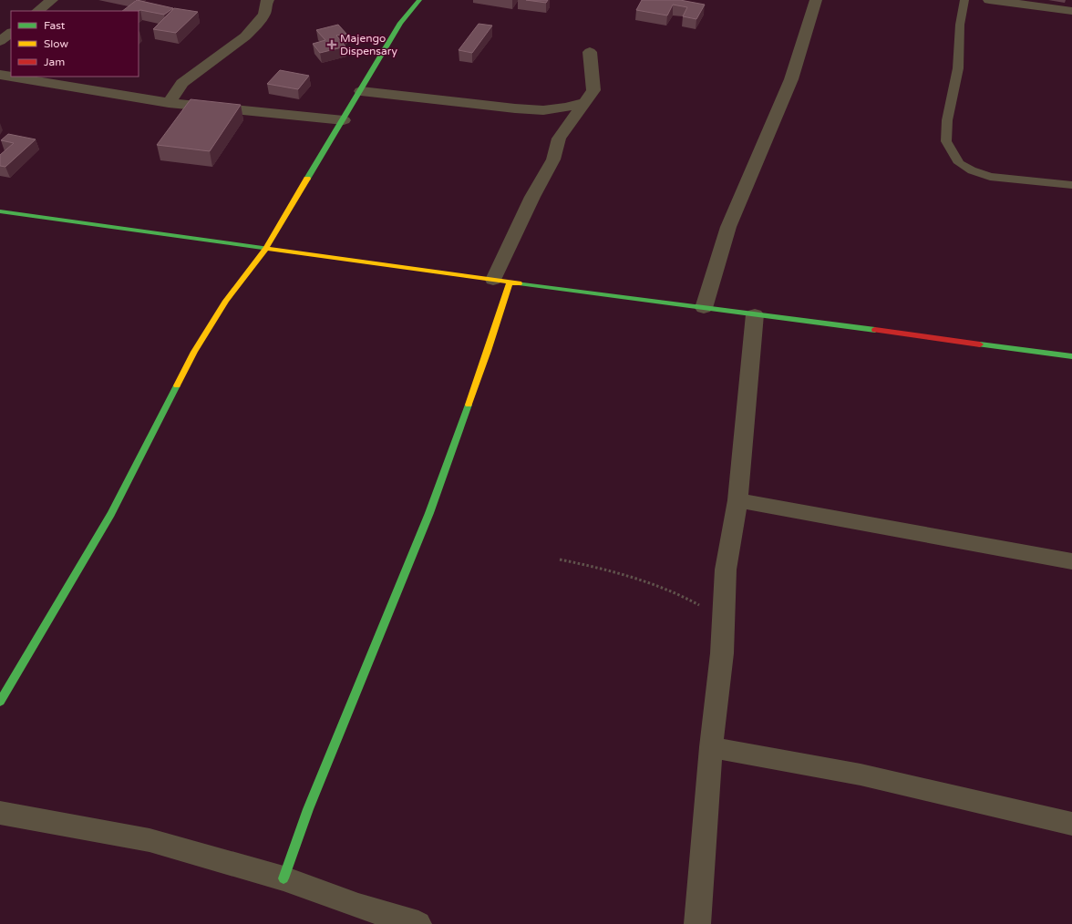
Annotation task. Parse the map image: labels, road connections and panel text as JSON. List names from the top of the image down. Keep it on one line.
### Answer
{"places":{"health":["Majengo Dispensary"]},"legend":["Fast","Slow","Jam"]}
